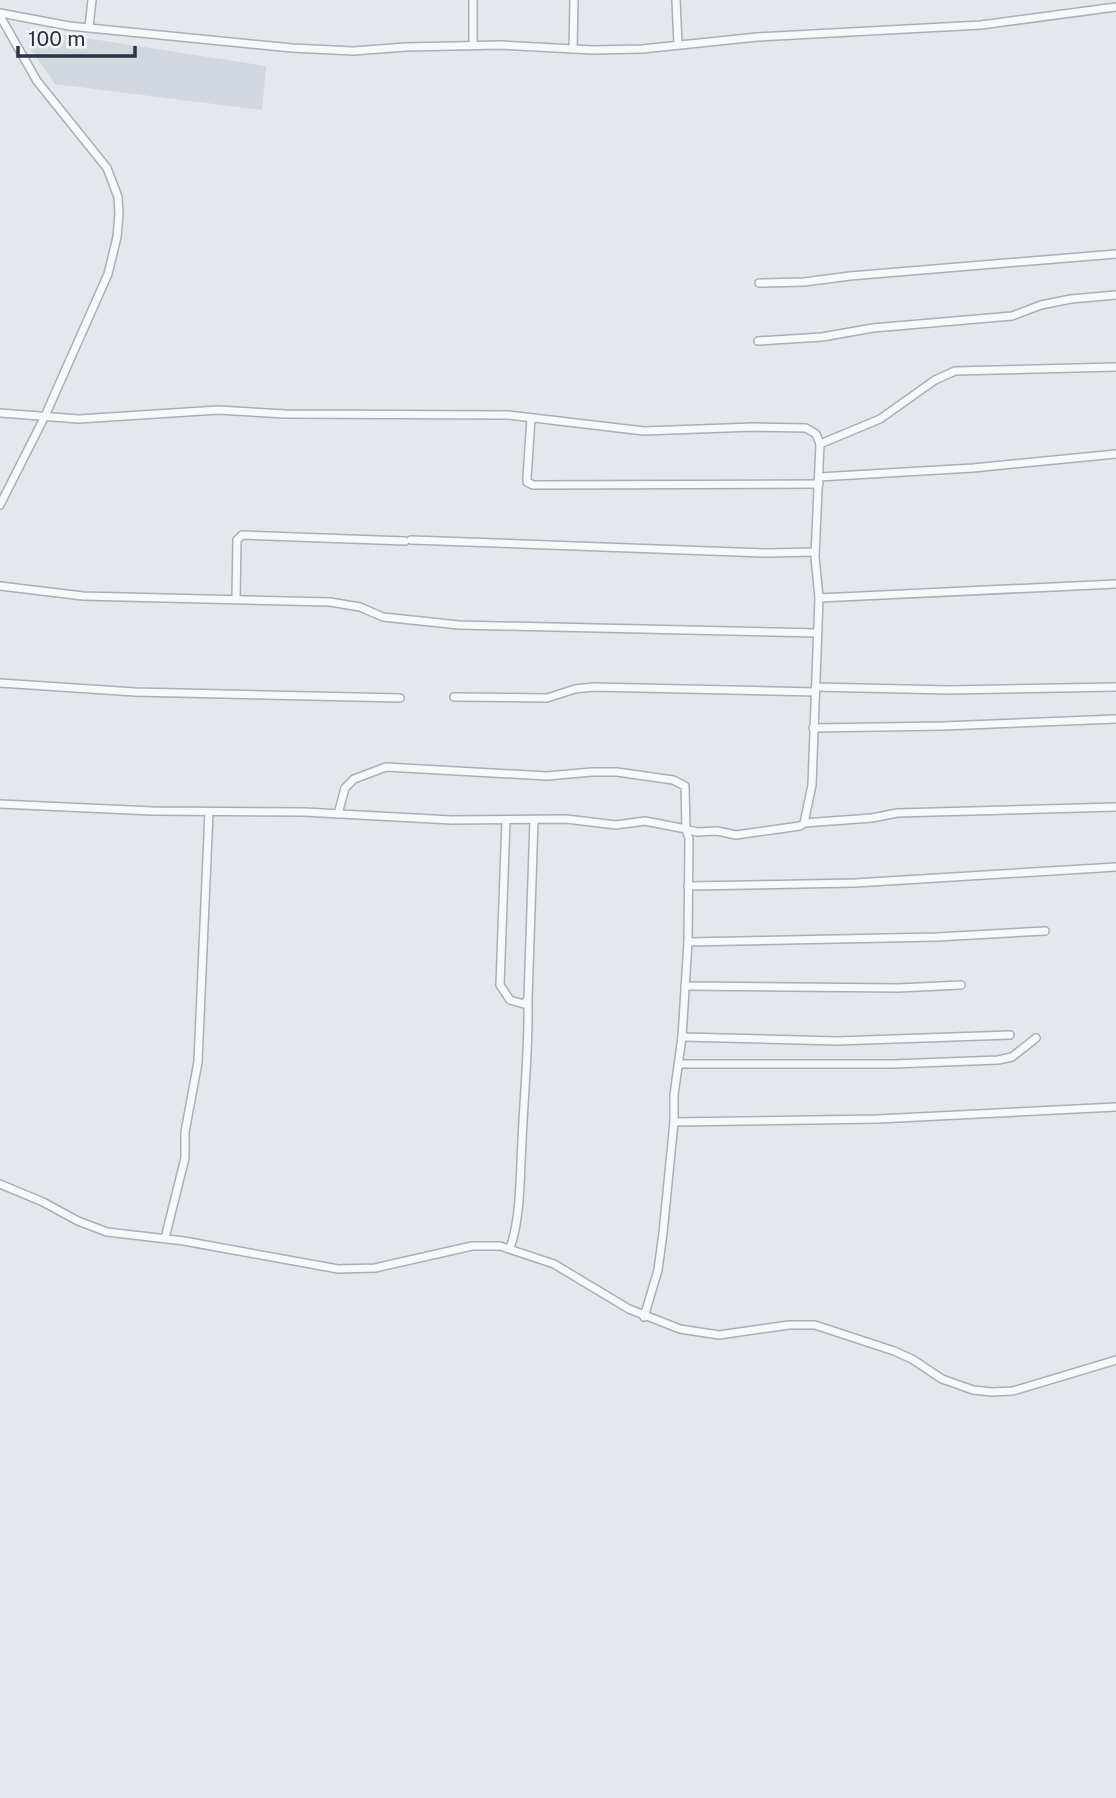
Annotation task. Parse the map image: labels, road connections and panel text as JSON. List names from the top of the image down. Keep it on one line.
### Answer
{"scale_bar":"100 m"}
